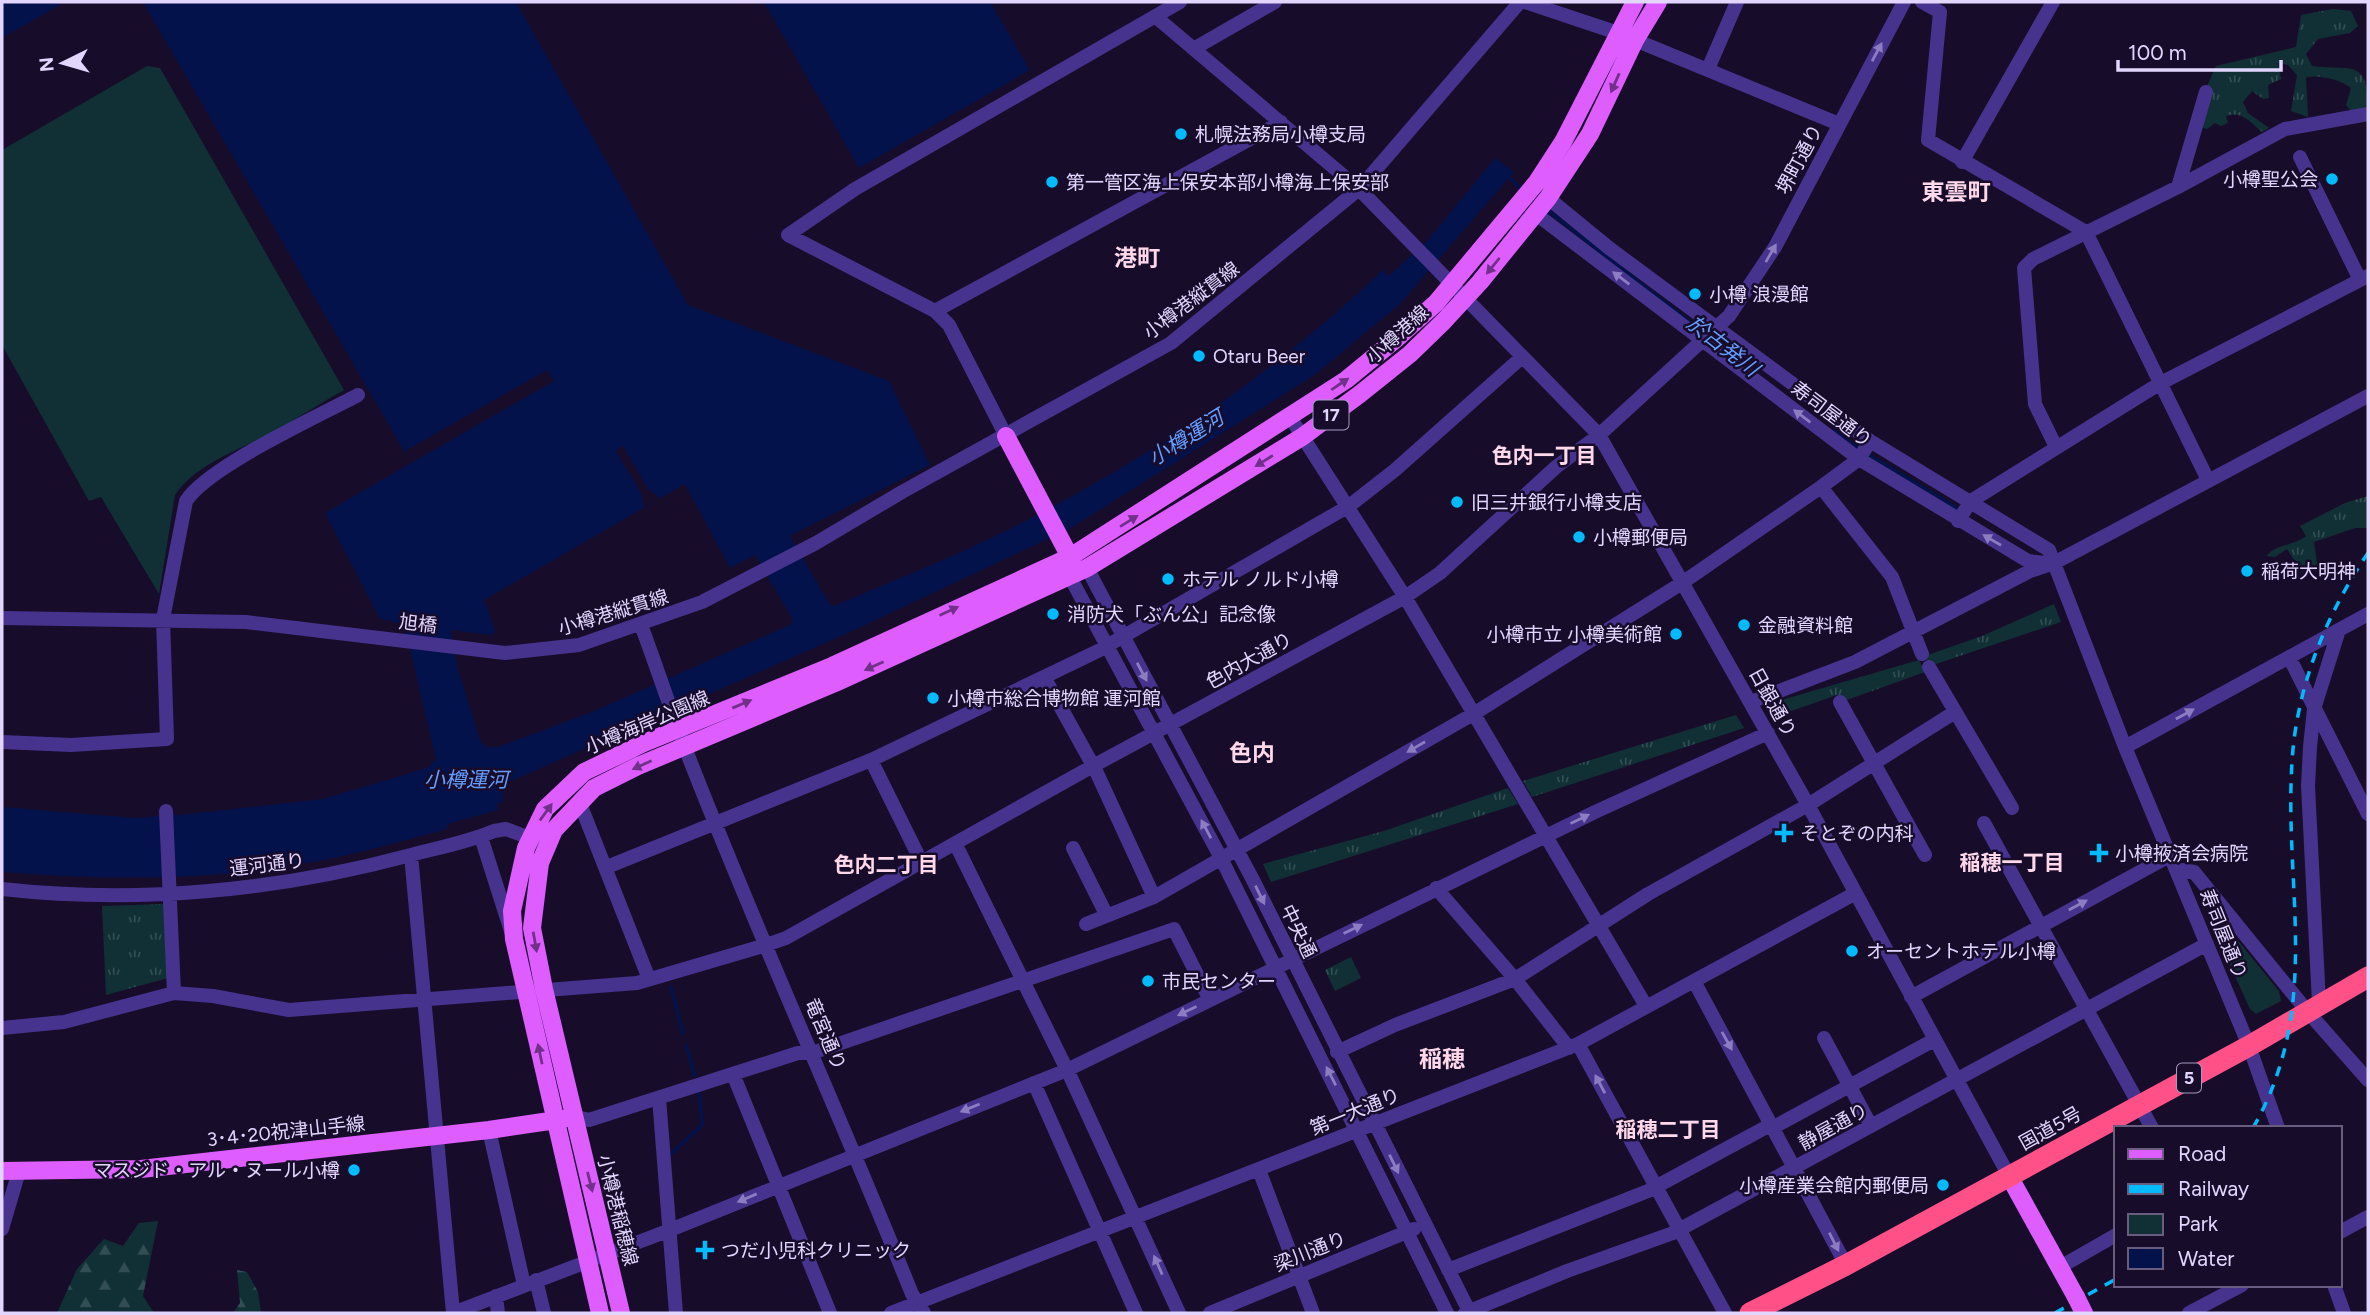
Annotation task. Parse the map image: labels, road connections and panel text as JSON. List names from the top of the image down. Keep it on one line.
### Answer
{"streets":{"highway":["5","国道5号"],"main road":["小樽港線","17","小樽海岸公園線","3･4･20祝津山手線","小樽港稲穂線"],"street":["堺町通り","小樽港縦貫線","寿司屋通り","旭橋","色内大通り","日銀通り","運河通り","中央通","竜宮通り","第一大通り","静屋通り","梁川通り"]},"crossings":[["堺町通り","寿司屋通り"],["堺町通り","色内大通り"],["小樽港縦貫線","旭橋"],["小樽港縦貫線","日銀通り"],["小樽港縦貫線","竜宮通り"],["小樽港線","寿司屋通り"],["小樽港線","日銀通り"],["小樽港線","小樽海岸公園線"],["小樽港線","中央通"],["寿司屋通り","色内大通り"],["寿司屋通り","静屋通り"],["寿司屋通り","国道5号"],["色内大通り","日銀通り"],["色内大通り","小樽海岸公園線"],["色内大通り","中央通"],["色内大通り","竜宮通り"],["日銀通り","第一大通り"],["日銀通り","静屋通り"],["日銀通り","国道5号"],["小樽海岸公園線","運河通り"],["小樽海岸公園線","中央通"],["小樽海岸公園線","竜宮通り"],["小樽海岸公園線","3･4･20祝津山手線"],["小樽海岸公園線","小樽港稲穂線"],["中央通","第一大通り"],["中央通","静屋通り"],["中央通","梁川通り"],["竜宮通り","第一大通り"],["3･4･20祝津山手線","小樽港稲穂線"]],"one_way":["堺町通り"],"districts":["東雲町","港町","色内一丁目","色内","稲穂一丁目","色内二丁目","稲穂","稲穂二丁目"],"water":["於古発川","小樽運河"],"places":{"other":["札幌法務局小樽支局","小樽聖公会","第一管区海上保安本部小樽海上保安部","小樽 浪漫館","Otaru Beer","旧三井銀行小樽支店","小樽郵便局","稲荷大明神","ホテル ノルド小樽","消防犬「ぶん公」記念像","金融資料館","小樽市立 小樽美術館","小樽市総合博物館 運河館","オーセントホテル小樽","市民センター","マスジド・アル・ヌール小樽","小樽産業会館内郵便局"],"health":["そとぞの内科","小樽掖済会病院","つだ小児科クリニック"]},"legend":["Road","Railway","Park","Water"],"scale_bar":"100 m","north":"left"}
